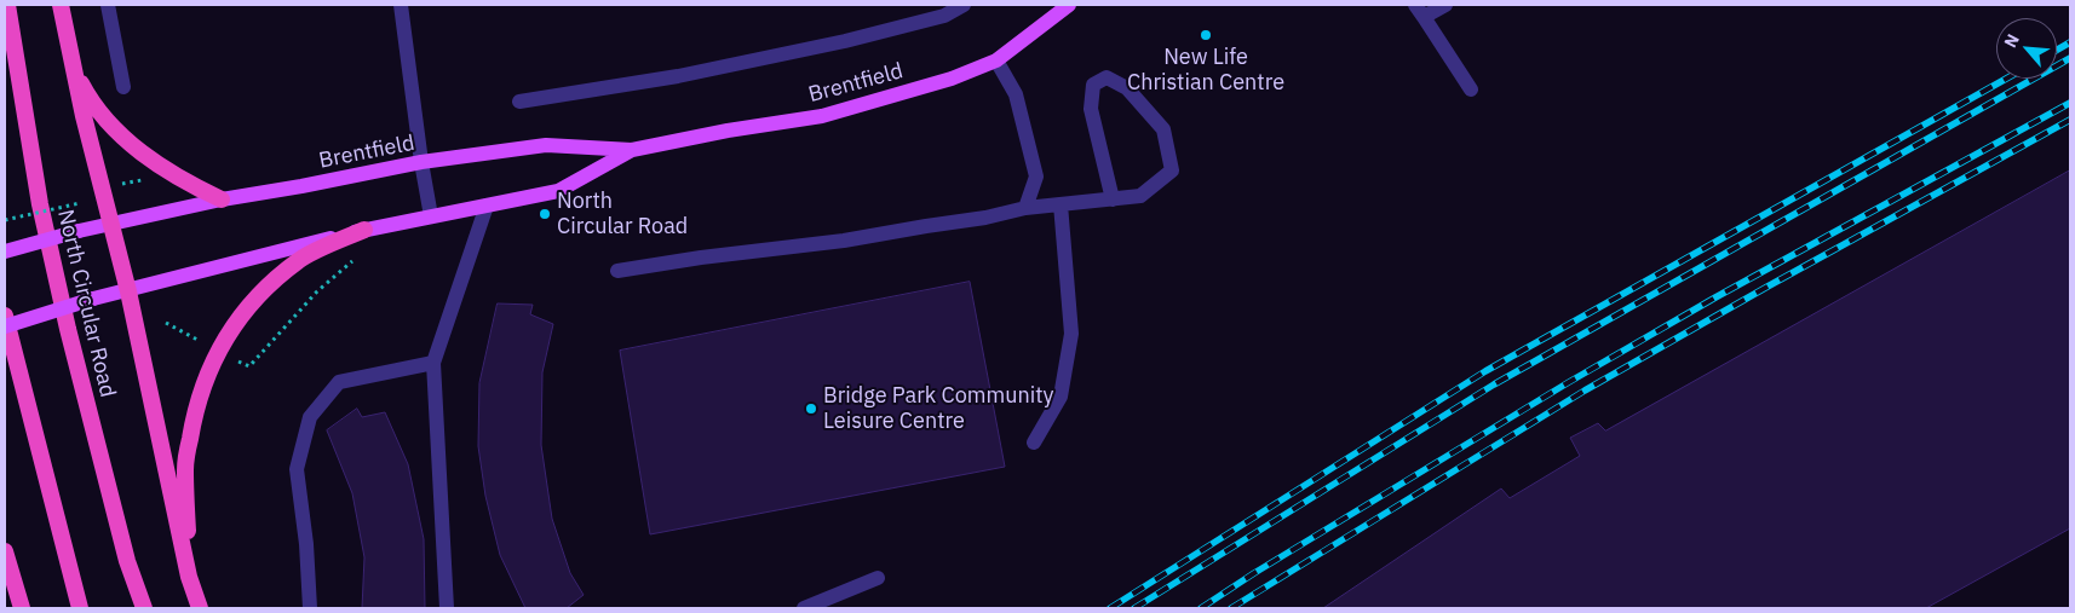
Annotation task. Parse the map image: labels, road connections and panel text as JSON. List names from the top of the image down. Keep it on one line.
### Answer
{"streets":{"highway":["North Circular Road"],"main road":["Brentfield"]},"places":["New Life Christian Centre","North Circular Road","Bridge Park Community Leisure Centre"],"north":"top left"}
